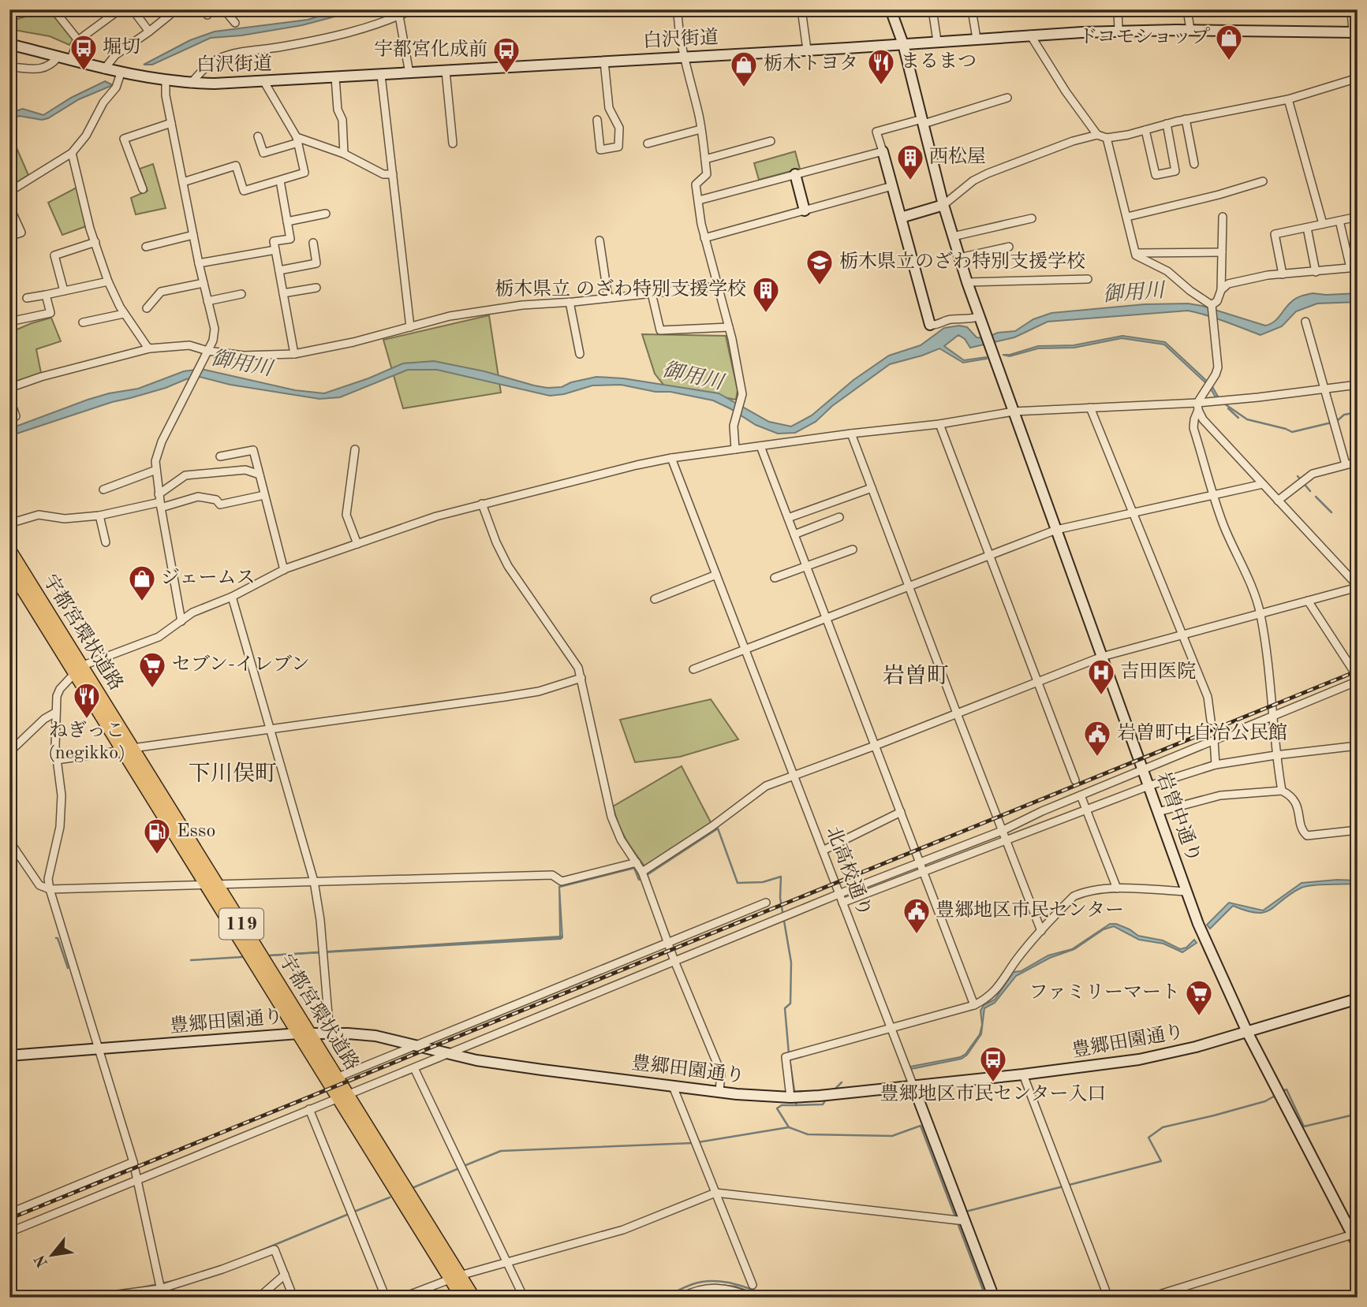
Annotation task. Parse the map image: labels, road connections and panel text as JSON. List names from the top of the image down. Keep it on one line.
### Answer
{"streets":{"highway":["宇都宮環状道路","119"],"street":["白沢街道","岩曽中通り","北高校通り","豊郷田園通り"]},"crossings":[["宇都宮環状道路","豊郷田園通り"],["岩曽中通り","豊郷田園通り"],["北高校通り","豊郷田園通り"]],"districts":["岩曽町","下川俣町"],"water":["御用川"],"places":{"shop":["ドコモショップ","栃木トヨタ","ジェームス"],"bus stop":["堀切","宇都宮化成前","豊郷地区市民センター入口"],"restaurant":["まるまつ","ねぎっこ (negikko)"],"building":["西松屋","栃木県立 のざわ特別支援学校"],"school or university":["栃木県立のざわ特別支援学校"],"supermarket":["セブン-イレブン","ファミリーマート"],"hospital":["吉田医院"],"public building":["岩曽町中自治公民館","豊郷地区市民センター"],"fuel station":["Esso"]},"north":"bottom left"}
